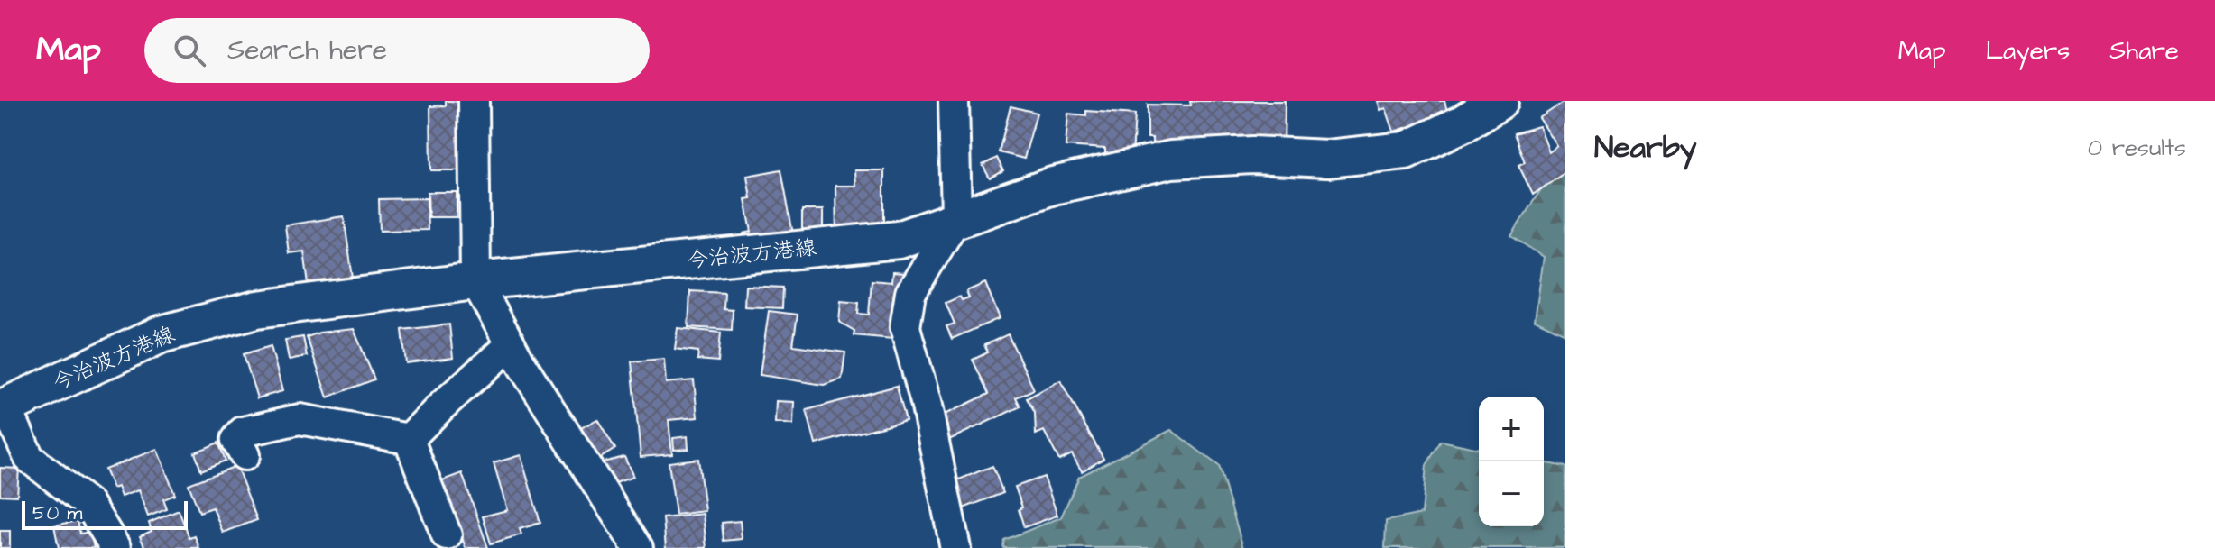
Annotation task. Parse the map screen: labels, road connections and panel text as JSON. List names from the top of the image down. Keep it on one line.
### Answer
{"streets":{"main road":["今治波方港線"]},"scale_bar":"50 m","page":{"header":"Map","search":"Search here","nav":["Map","Layers","Share"],"heading":["Nearby","0 results"],"map_buttons":["+","−"],"scale":"50 m"}}
